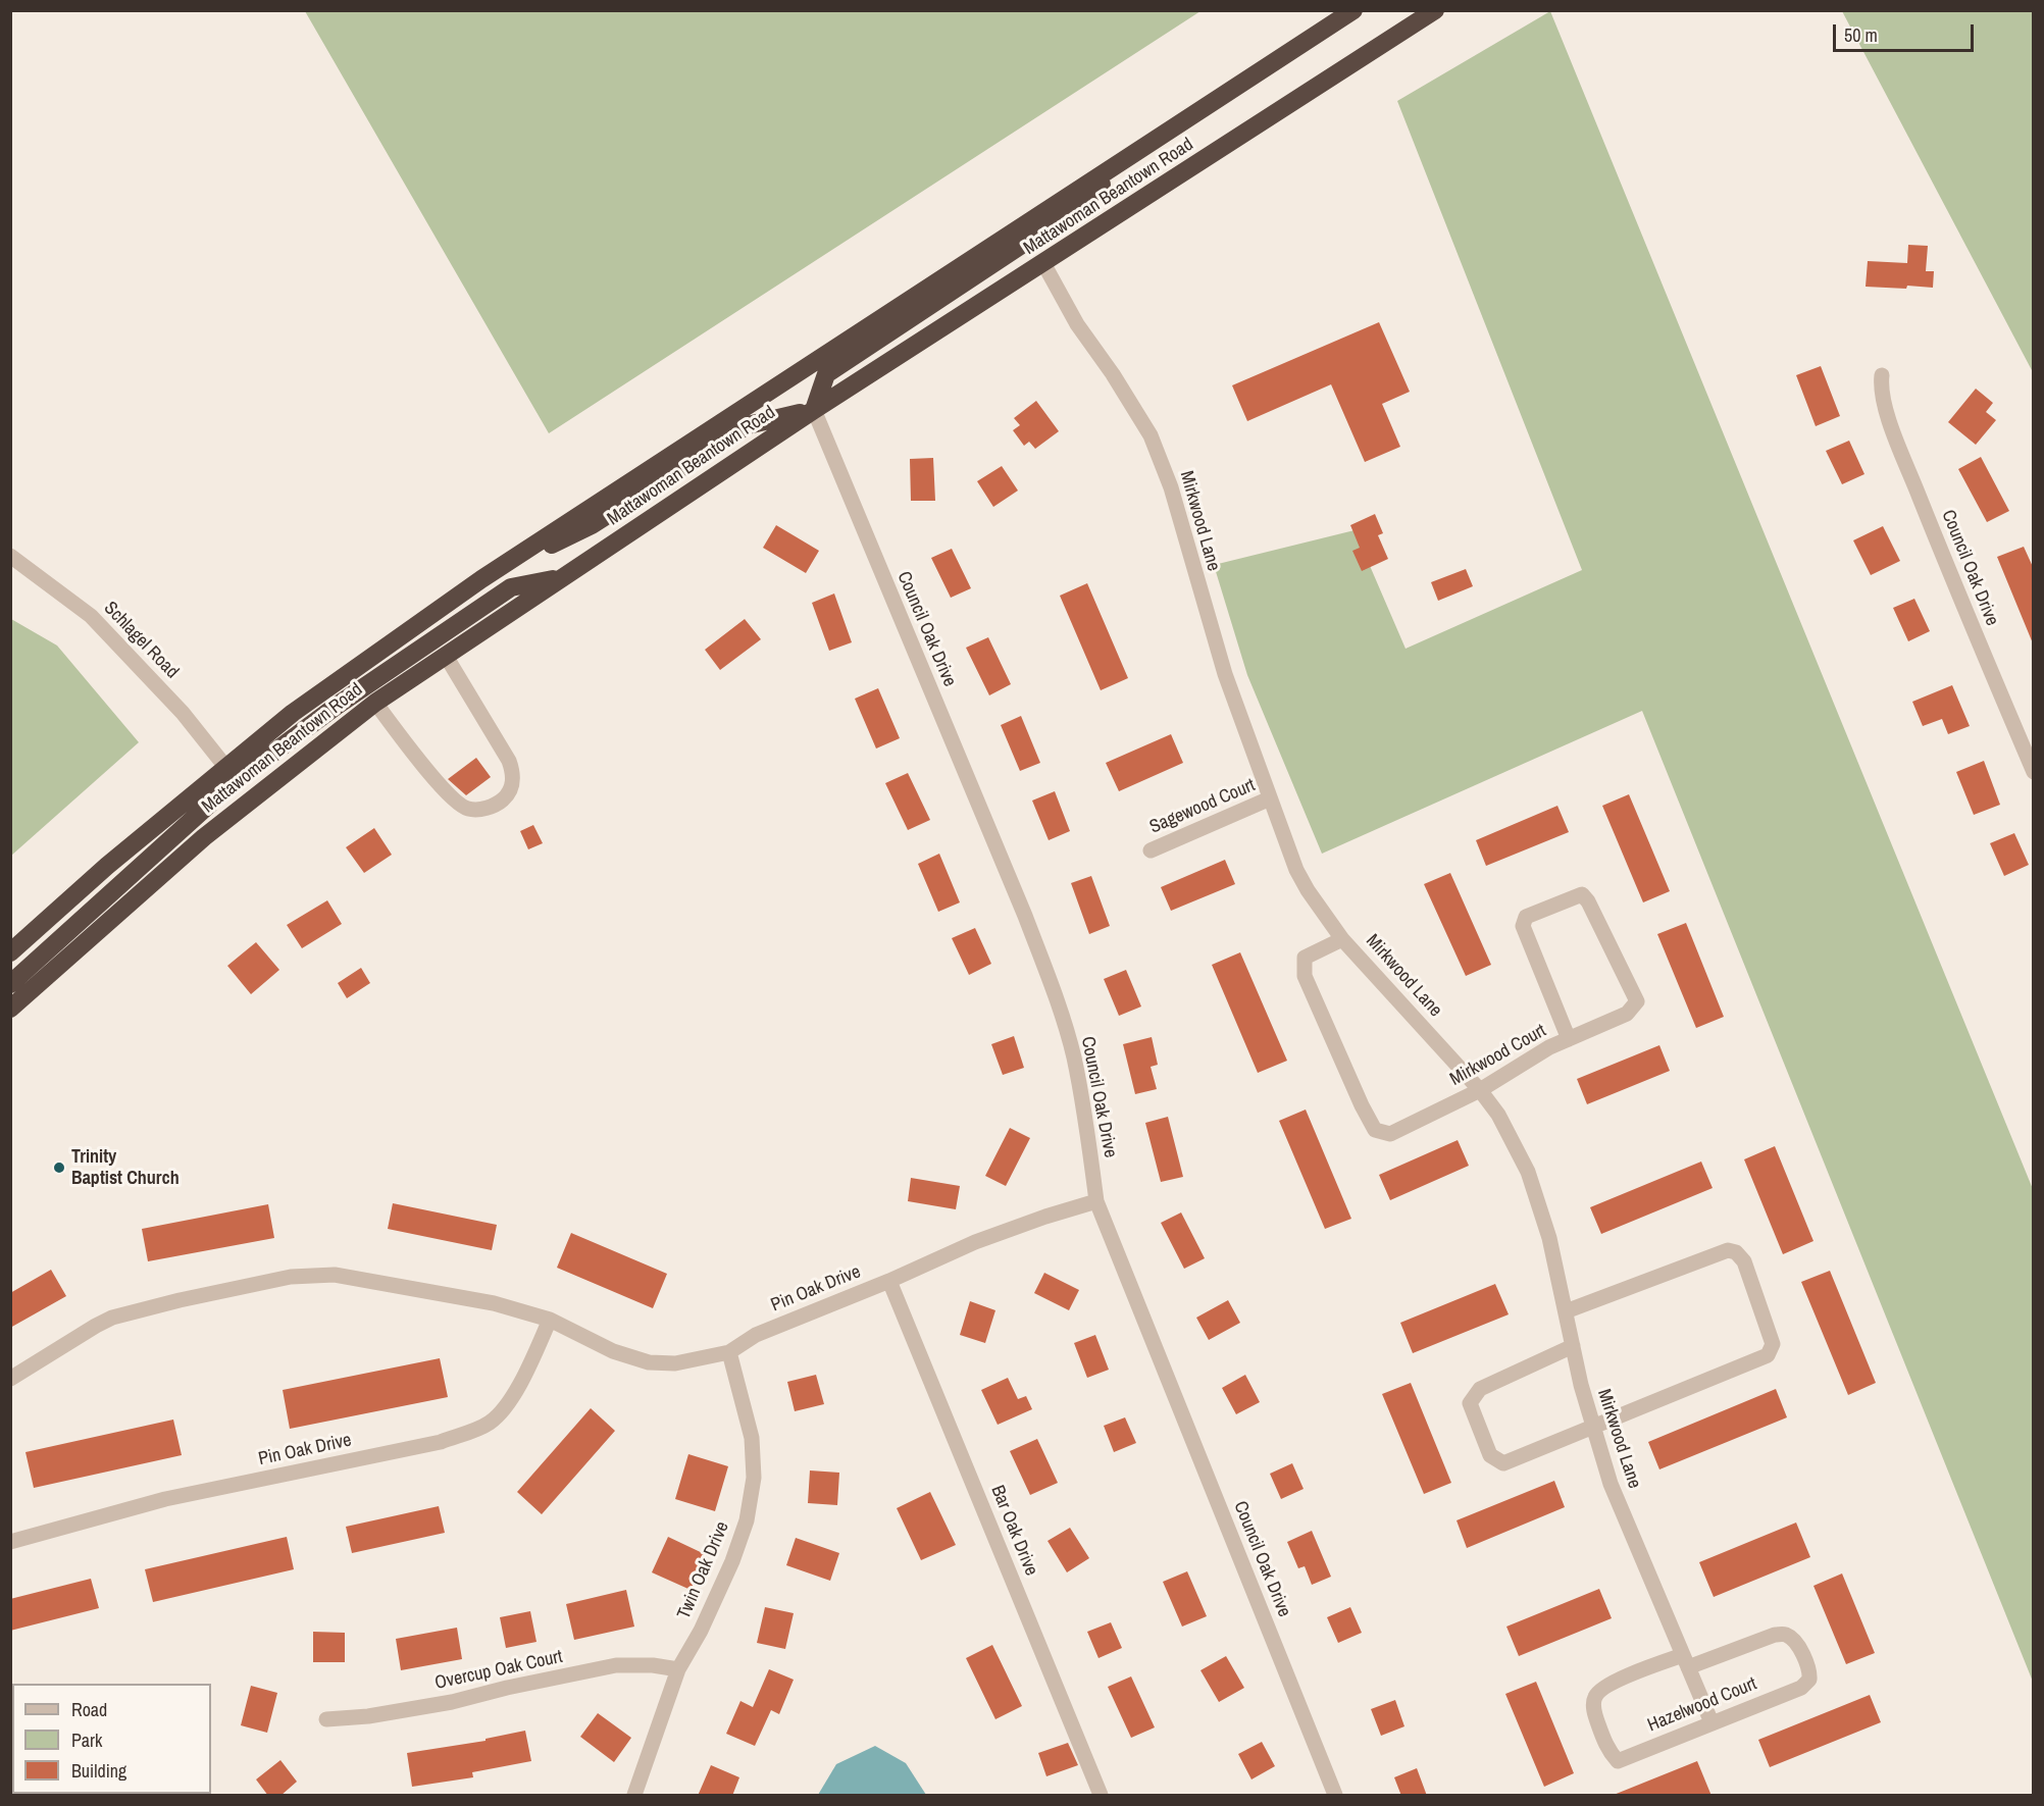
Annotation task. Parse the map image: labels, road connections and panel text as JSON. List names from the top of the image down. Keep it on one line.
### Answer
{"streets":{"highway":["Mattawoman Beantown Road"],"street":["Mirkwood Lane","Council Oak Drive","Schlagel Road","Sagewood Court","Mirkwood Court","Pin Oak Drive","Bar Oak Drive","Twin Oak Drive","Overcup Oak Court","Hazelwood Court"]},"crossings":[["Mattawoman Beantown Road","Mirkwood Lane"],["Mattawoman Beantown Road","Council Oak Drive"],["Mattawoman Beantown Road","Schlagel Road"],["Mirkwood Lane","Sagewood Court"],["Mirkwood Lane","Mirkwood Court"],["Mirkwood Lane","Hazelwood Court"],["Council Oak Drive","Pin Oak Drive"],["Pin Oak Drive","Bar Oak Drive"],["Pin Oak Drive","Twin Oak Drive"],["Twin Oak Drive","Overcup Oak Court"]],"places":["Trinity Baptist Church"],"legend":["Road","Park","Building"],"scale_bar":"50 m"}
